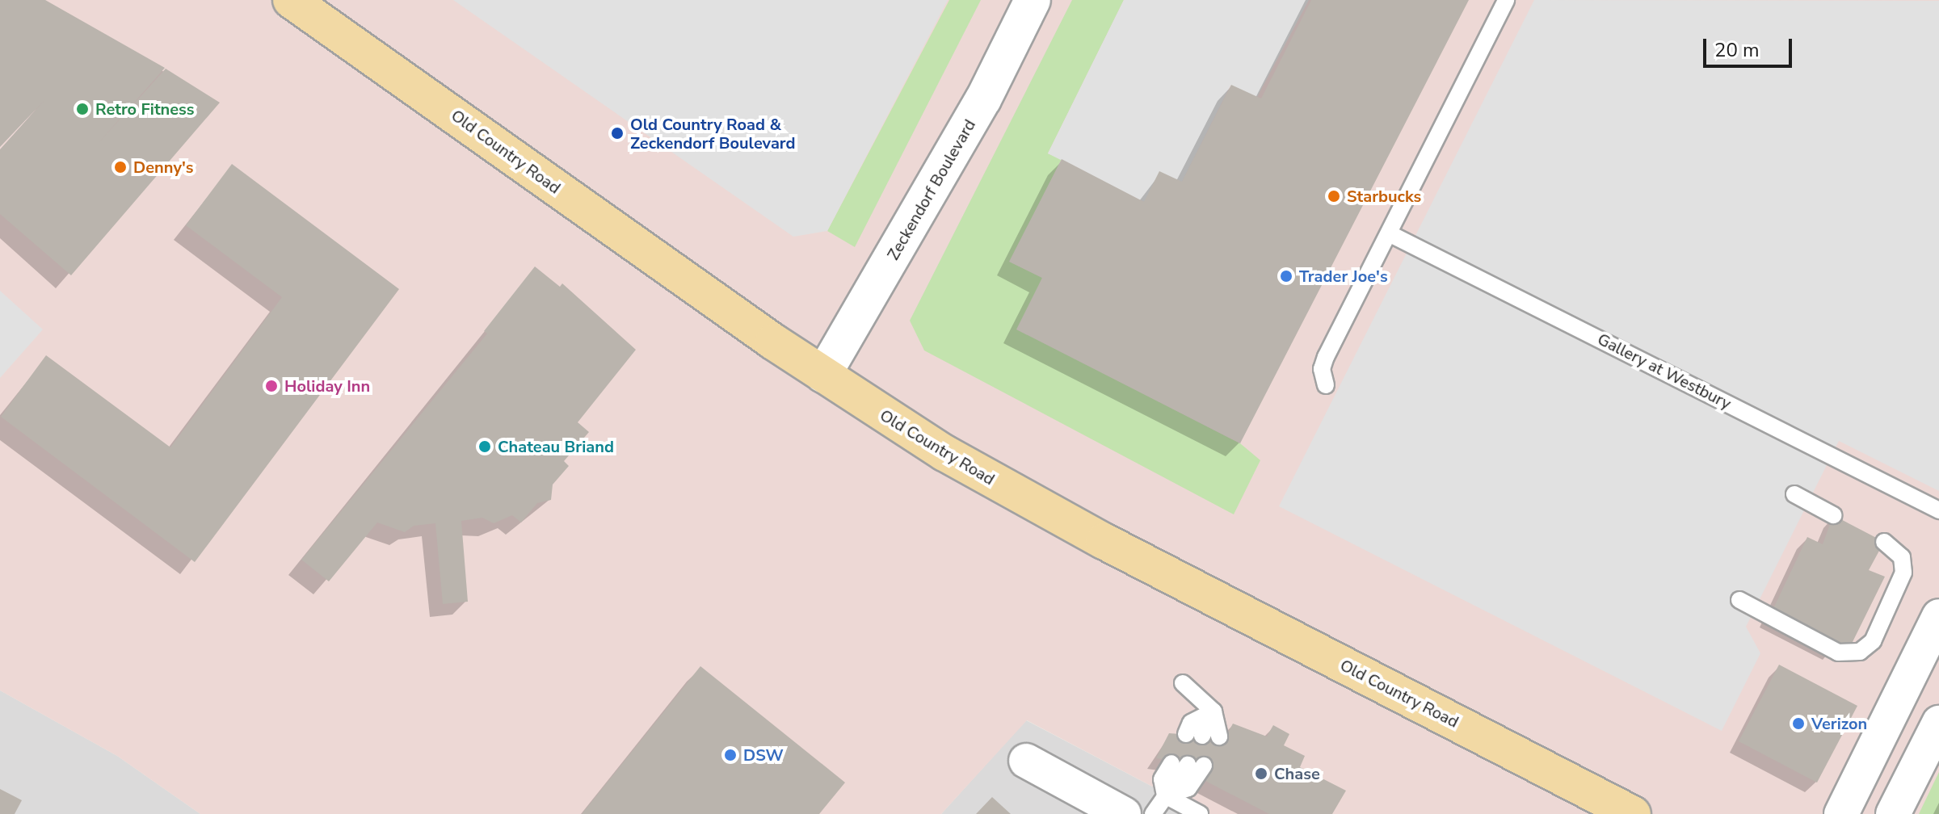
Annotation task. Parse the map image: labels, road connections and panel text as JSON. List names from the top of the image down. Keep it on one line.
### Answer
{"streets":{"main road":["Old Country Road"],"street":["Zeckendorf Boulevard"],"lane":["Gallery at Westbury"]},"crossings":[["Old Country Road","Zeckendorf Boulevard"]],"places":["Retro Fitness","Old Country Road & Zeckendorf Boulevard","Denny's","Starbucks","Trader Joe's","Holiday Inn","Chateau Briand","Verizon","DSW","Chase"],"scale_bar":"20 m"}
